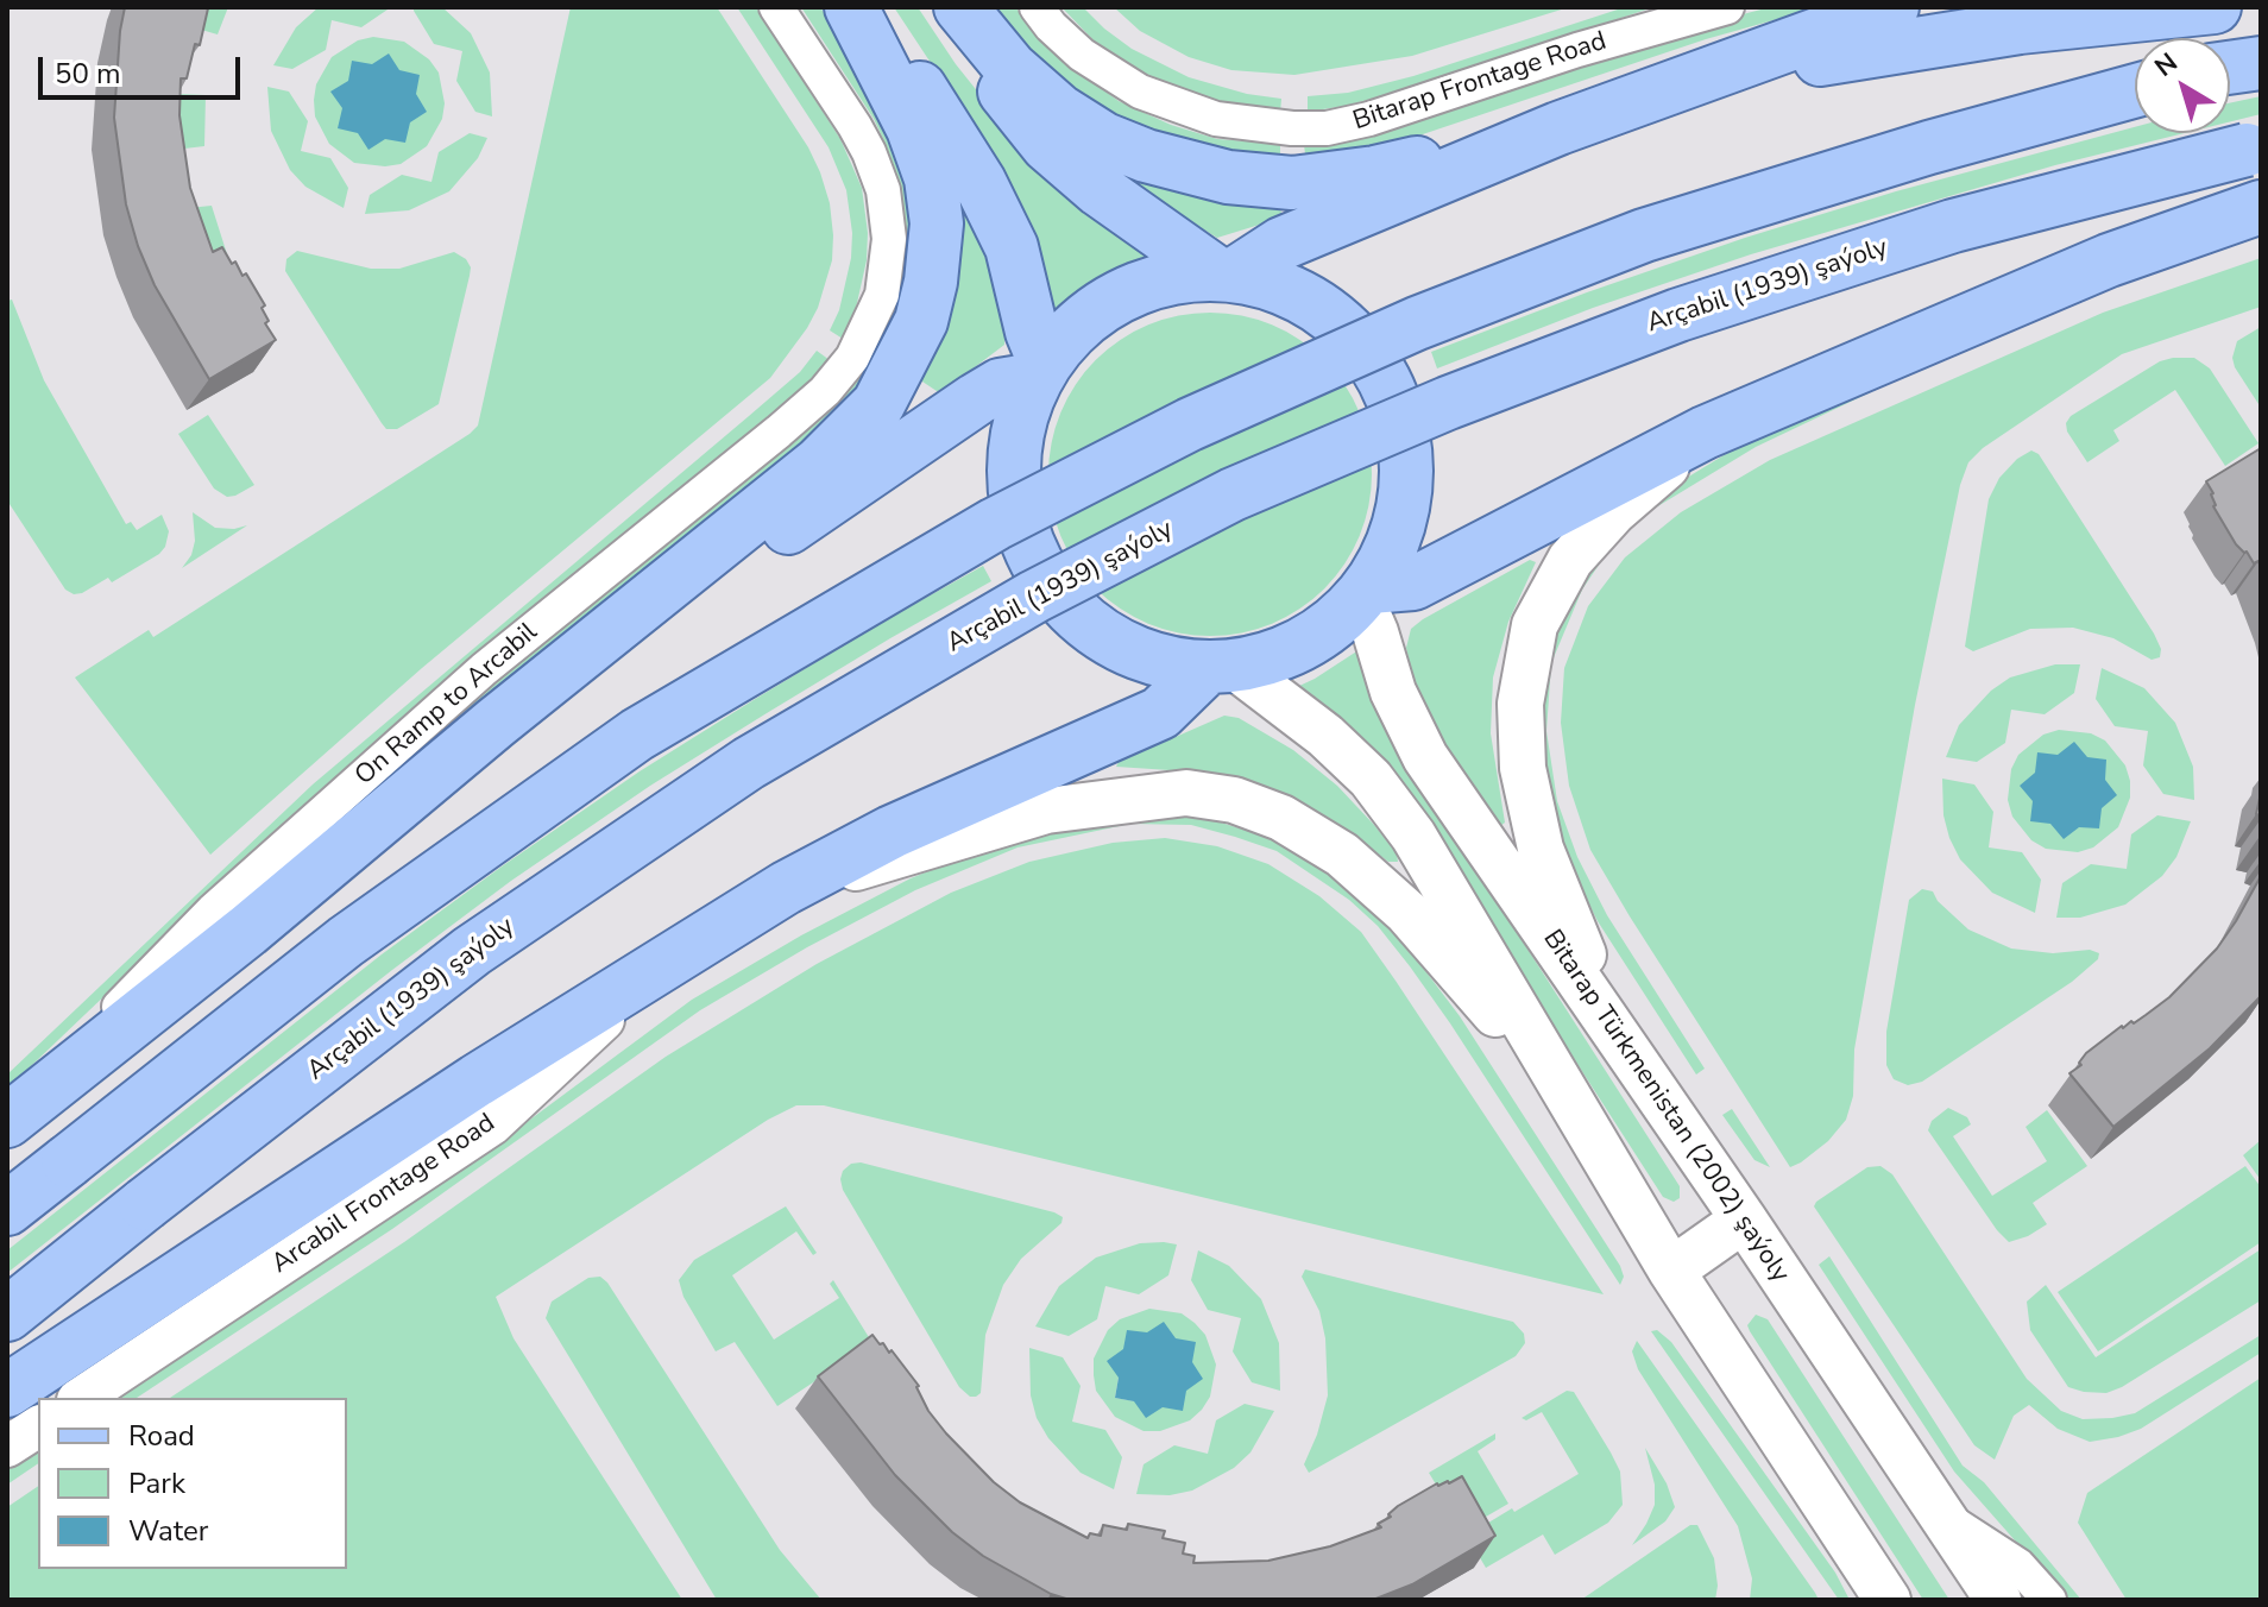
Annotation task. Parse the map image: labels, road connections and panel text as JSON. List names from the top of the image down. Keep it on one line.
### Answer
{"streets":{"main road":["Arçabil (1939) şaýoly","Bitarap Türkmenistan (2002) şaýoly"],"street":["Bitarap Frontage Road","On Ramp to Arcabil","Arcabil Frontage Road"]},"legend":["Road","Park","Water"],"scale_bar":"50 m","north":"top left"}
